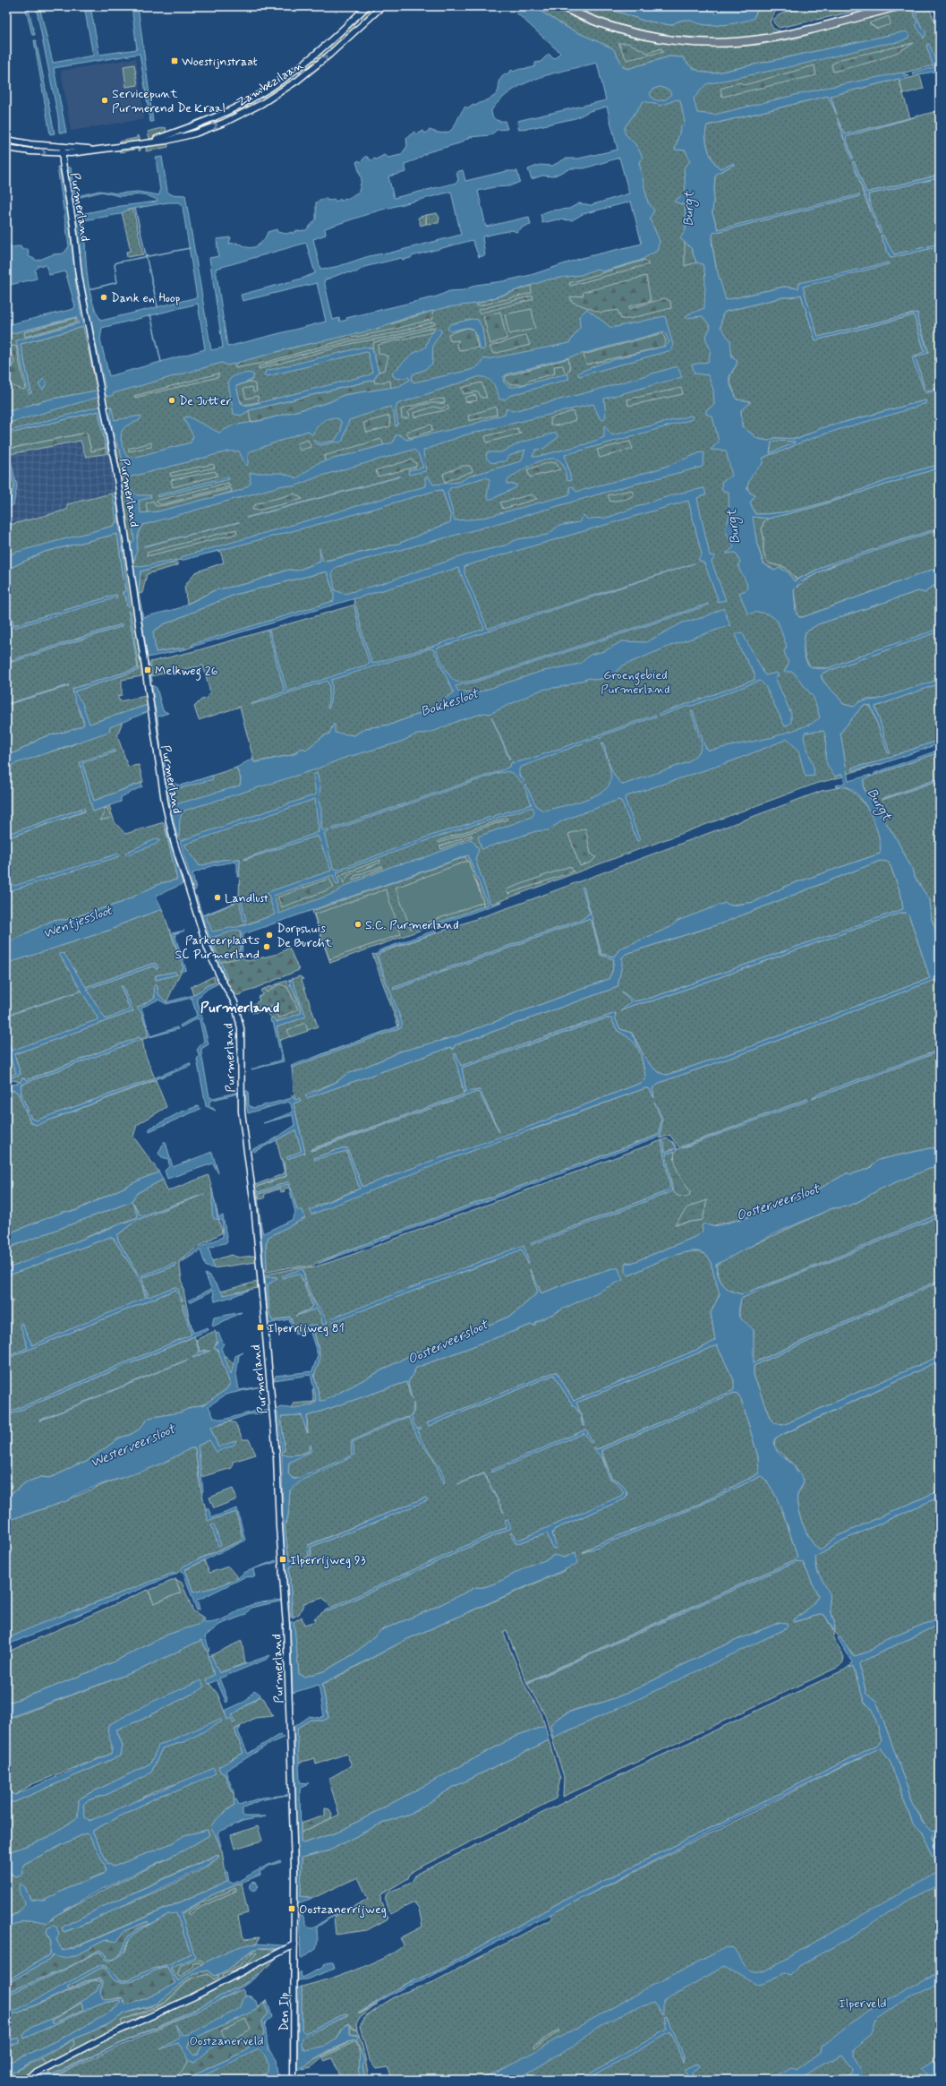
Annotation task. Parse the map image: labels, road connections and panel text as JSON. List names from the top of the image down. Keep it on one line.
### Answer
{"streets":{"street":["Zambezilaan","Purmerland","Den Ilp"]},"crossings":[["Zambezilaan","Purmerland"],["Purmerland","Den Ilp"]],"districts":["Purmerland"],"water":["Burgt","Bokkesloot","Wentjessloot","Oosterveersloot","Westerveersloot"],"parks":["Groengebied Purmerland","Ilperveld","Oostzanerveld"],"places":{"transit":["Woestijnstraat","Melkweg 26","Ilperrijweg 81","Ilperrijweg 93","Oostzanerrijweg"],"other":["Servicepunt Purmerend De Kraal","Dank en Hoop","De Jutter","Landlust","S.C. Purmerland","Dorpshuis De Burcht","Parkeerplaats SC Purmerland"]}}
